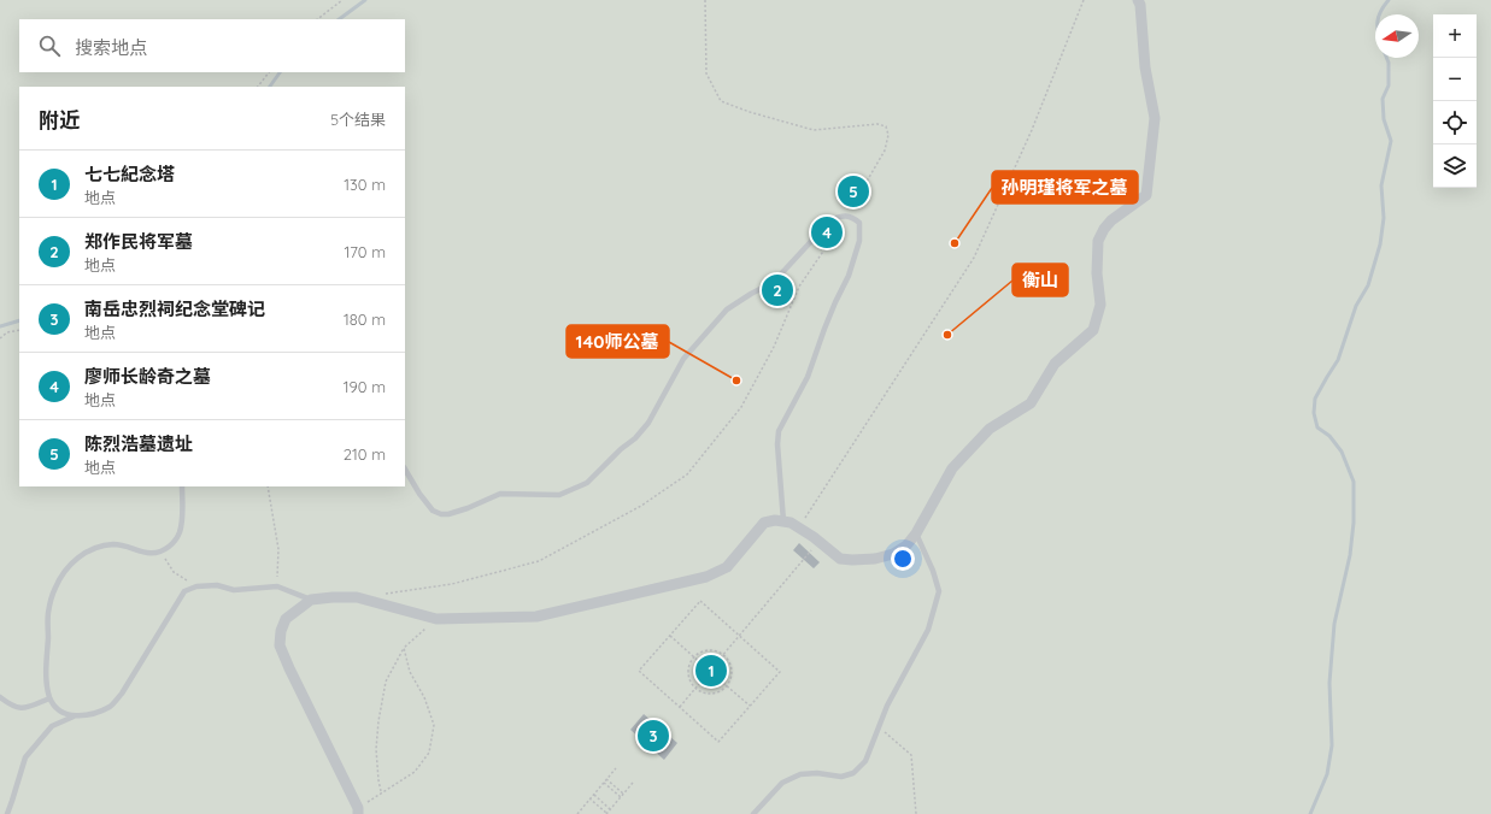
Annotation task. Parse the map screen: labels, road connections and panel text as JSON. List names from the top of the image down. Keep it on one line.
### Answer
{"places":["孙明瑾将军之墓","衡山","140师公墓"],"north":"left","page":{"map_buttons":["+","−"],"search":"搜索地点","heading":["附近","5个结果"],"list":[{"mark":"1","name":"七七紀念塔","note":"地点","value":"130 m"},{"mark":"2","name":"郑作民将军墓","note":"地点","value":"170 m"},{"mark":"3","name":"南岳忠烈祠纪念堂碑记","note":"地点","value":"180 m"},{"mark":"4","name":"廖师长龄奇之墓","note":"地点","value":"190 m"},{"mark":"5","name":"陈烈浩墓遗址","note":"地点","value":"210 m"}],"pins":["5","4","2","1","3"]}}
